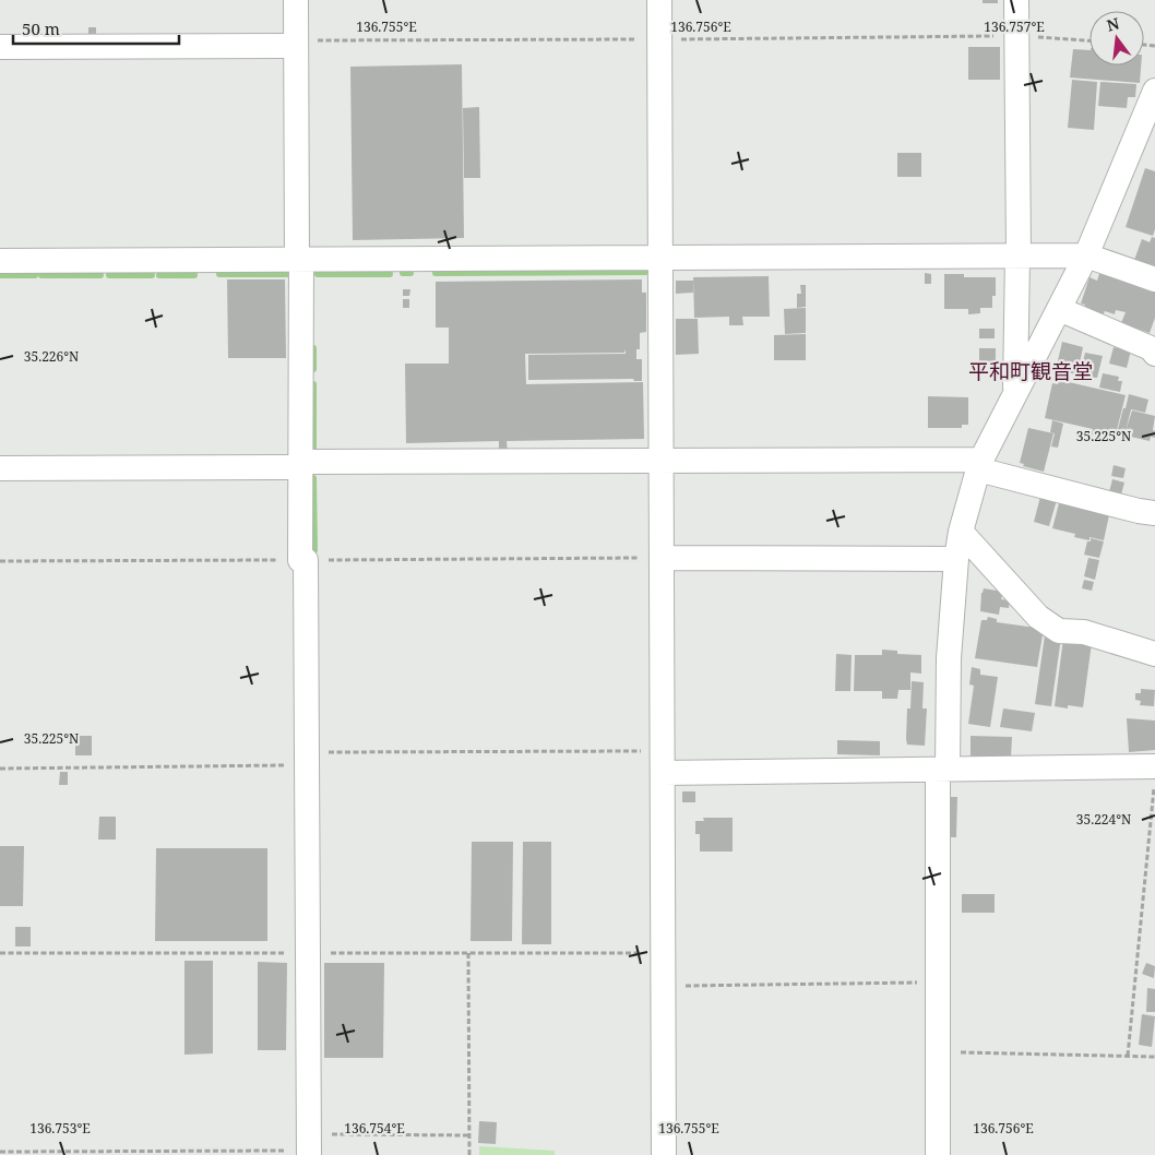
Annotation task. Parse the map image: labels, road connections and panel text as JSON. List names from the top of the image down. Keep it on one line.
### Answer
{"districts":["平和町観音堂"],"scale_bar":"50 m","north":"top","coordinates":["136.757°E","136.755°E","136.756°E","35.226°N","35.225°N","35.224°N","136.753°E","136.754°E"]}
